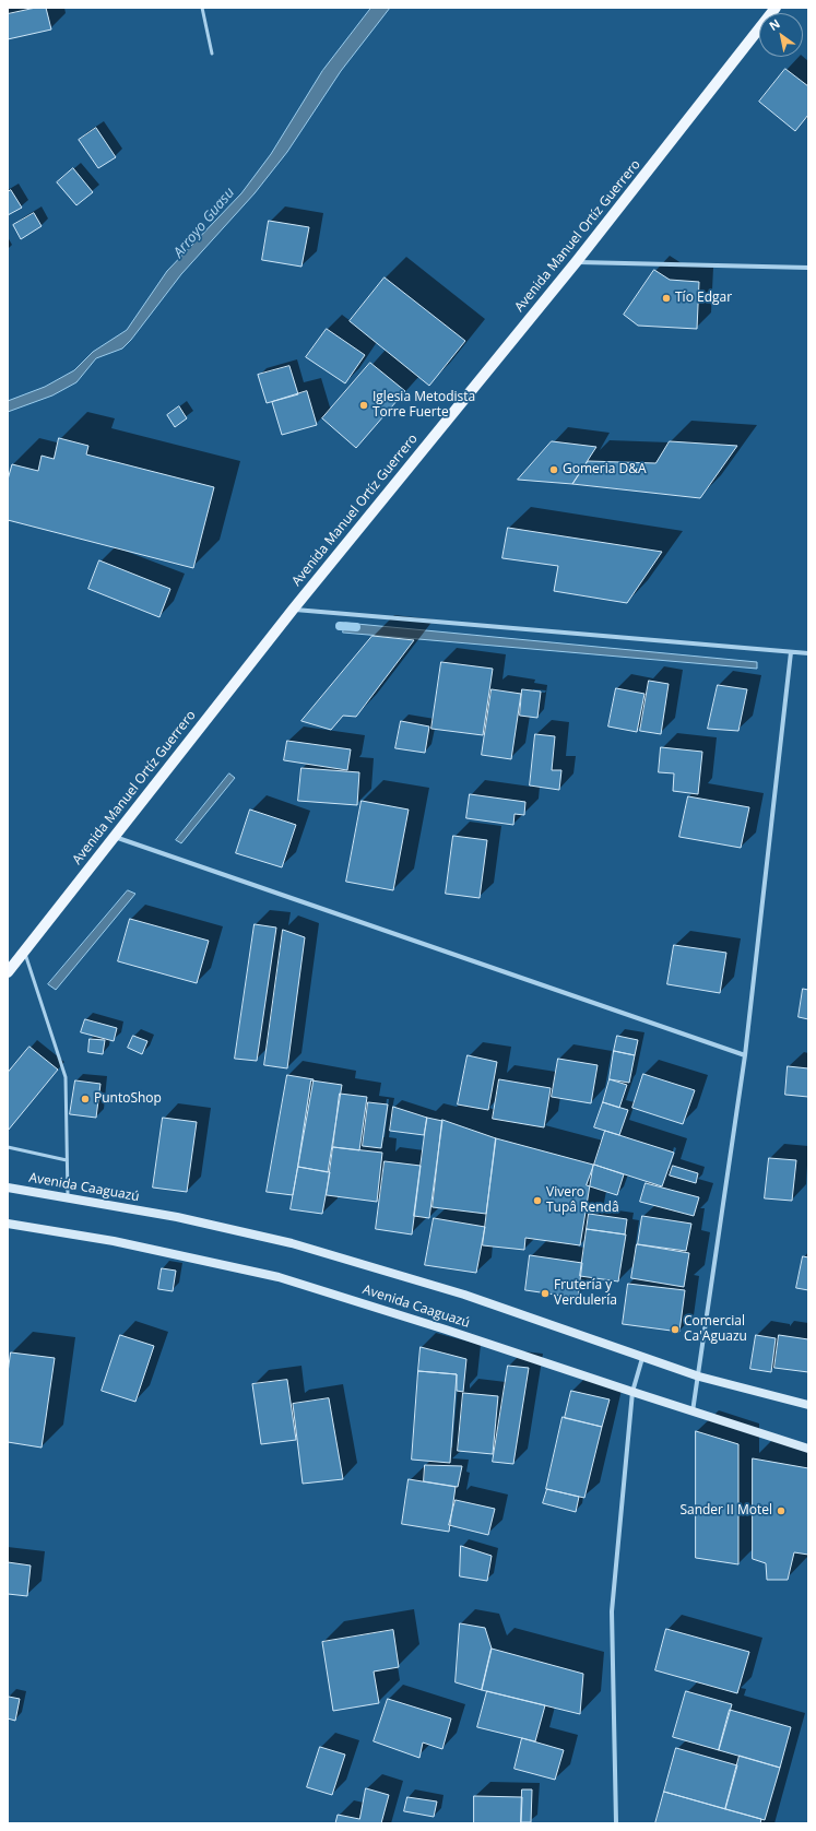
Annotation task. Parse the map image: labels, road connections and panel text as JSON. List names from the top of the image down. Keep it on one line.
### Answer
{"streets":{"main road":["Avenida Manuel Ortíz Guerrero"],"street":["Avenida Caaguazú"]},"water":["Arroyo Guasu"],"places":["Tío Edgar","Iglesia Metodista Torre Fuerte","Gomeria D&A","PuntoShop","Vivero Tupâ Rendâ","Frutería y Verdulería","Comercial Ca'Aguazu","Sander II Motel"],"north":"top left"}
